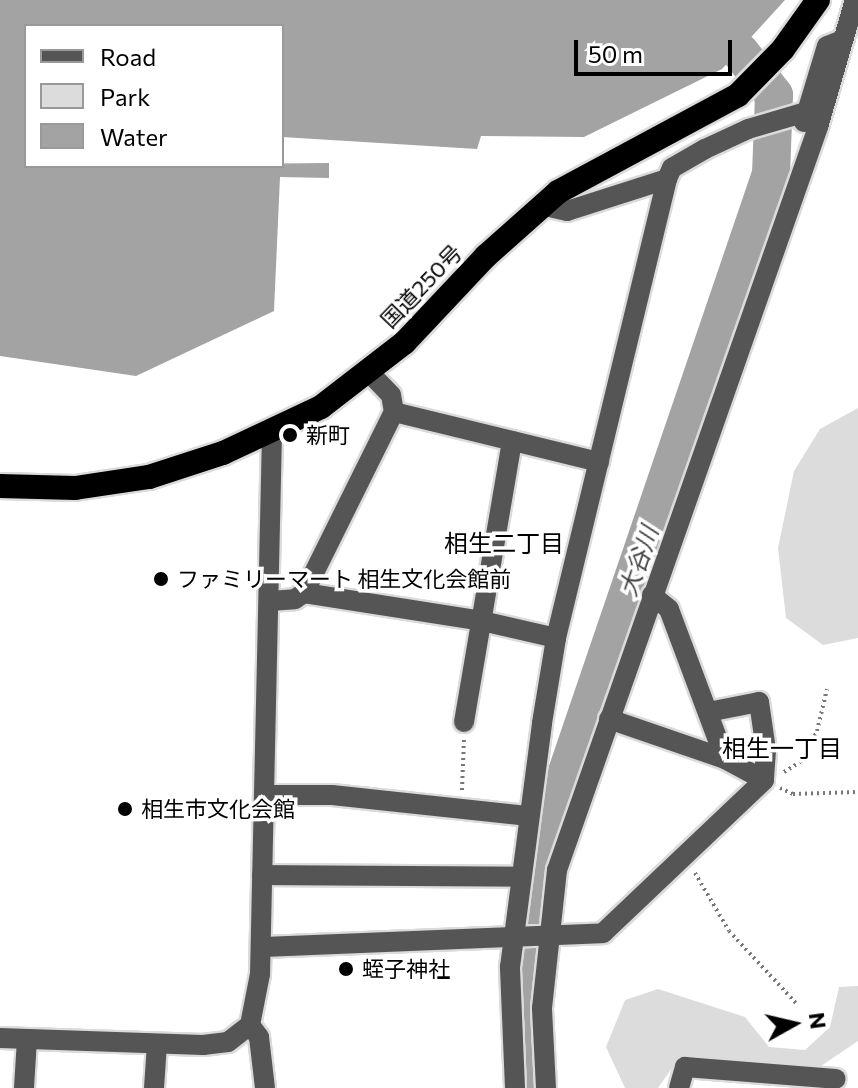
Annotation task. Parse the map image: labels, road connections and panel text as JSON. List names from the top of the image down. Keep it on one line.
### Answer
{"streets":{"highway":["国道250号"]},"districts":["相生二丁目","相生一丁目"],"water":["大谷川"],"places":["新町","ファミリーマート 相生文化会館前","相生市文化会館","蛭子神社"],"legend":["Road","Park","Water"],"scale_bar":"50 m","north":"right"}
